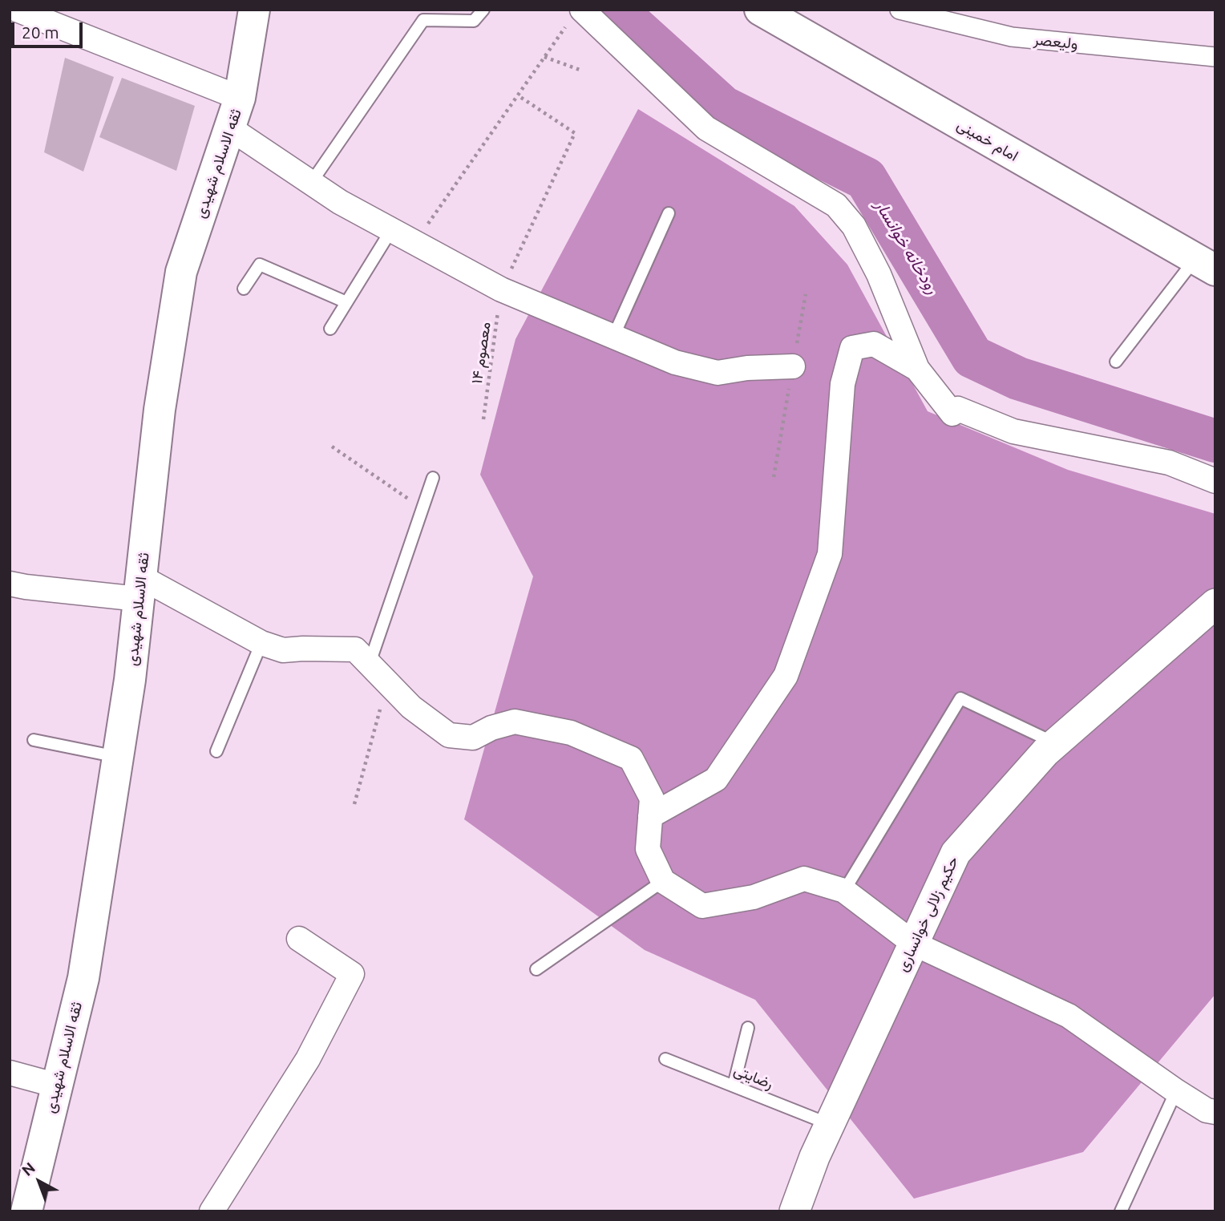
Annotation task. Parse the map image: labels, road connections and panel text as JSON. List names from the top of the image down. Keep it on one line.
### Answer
{"streets":{"main road":["امام خمینی","ثقه الاسلام شهیدی"],"street":["ولیعصر","حکیم زلالی خوانساری"],"lane":["رضایتی"],"path":["۱۴ معصوم"]},"crossings":[["حکیم زلالی خوانساری","رضایتی"]],"water":["رودخانه خوانسار"],"scale_bar":"20 m","north":"top left"}
